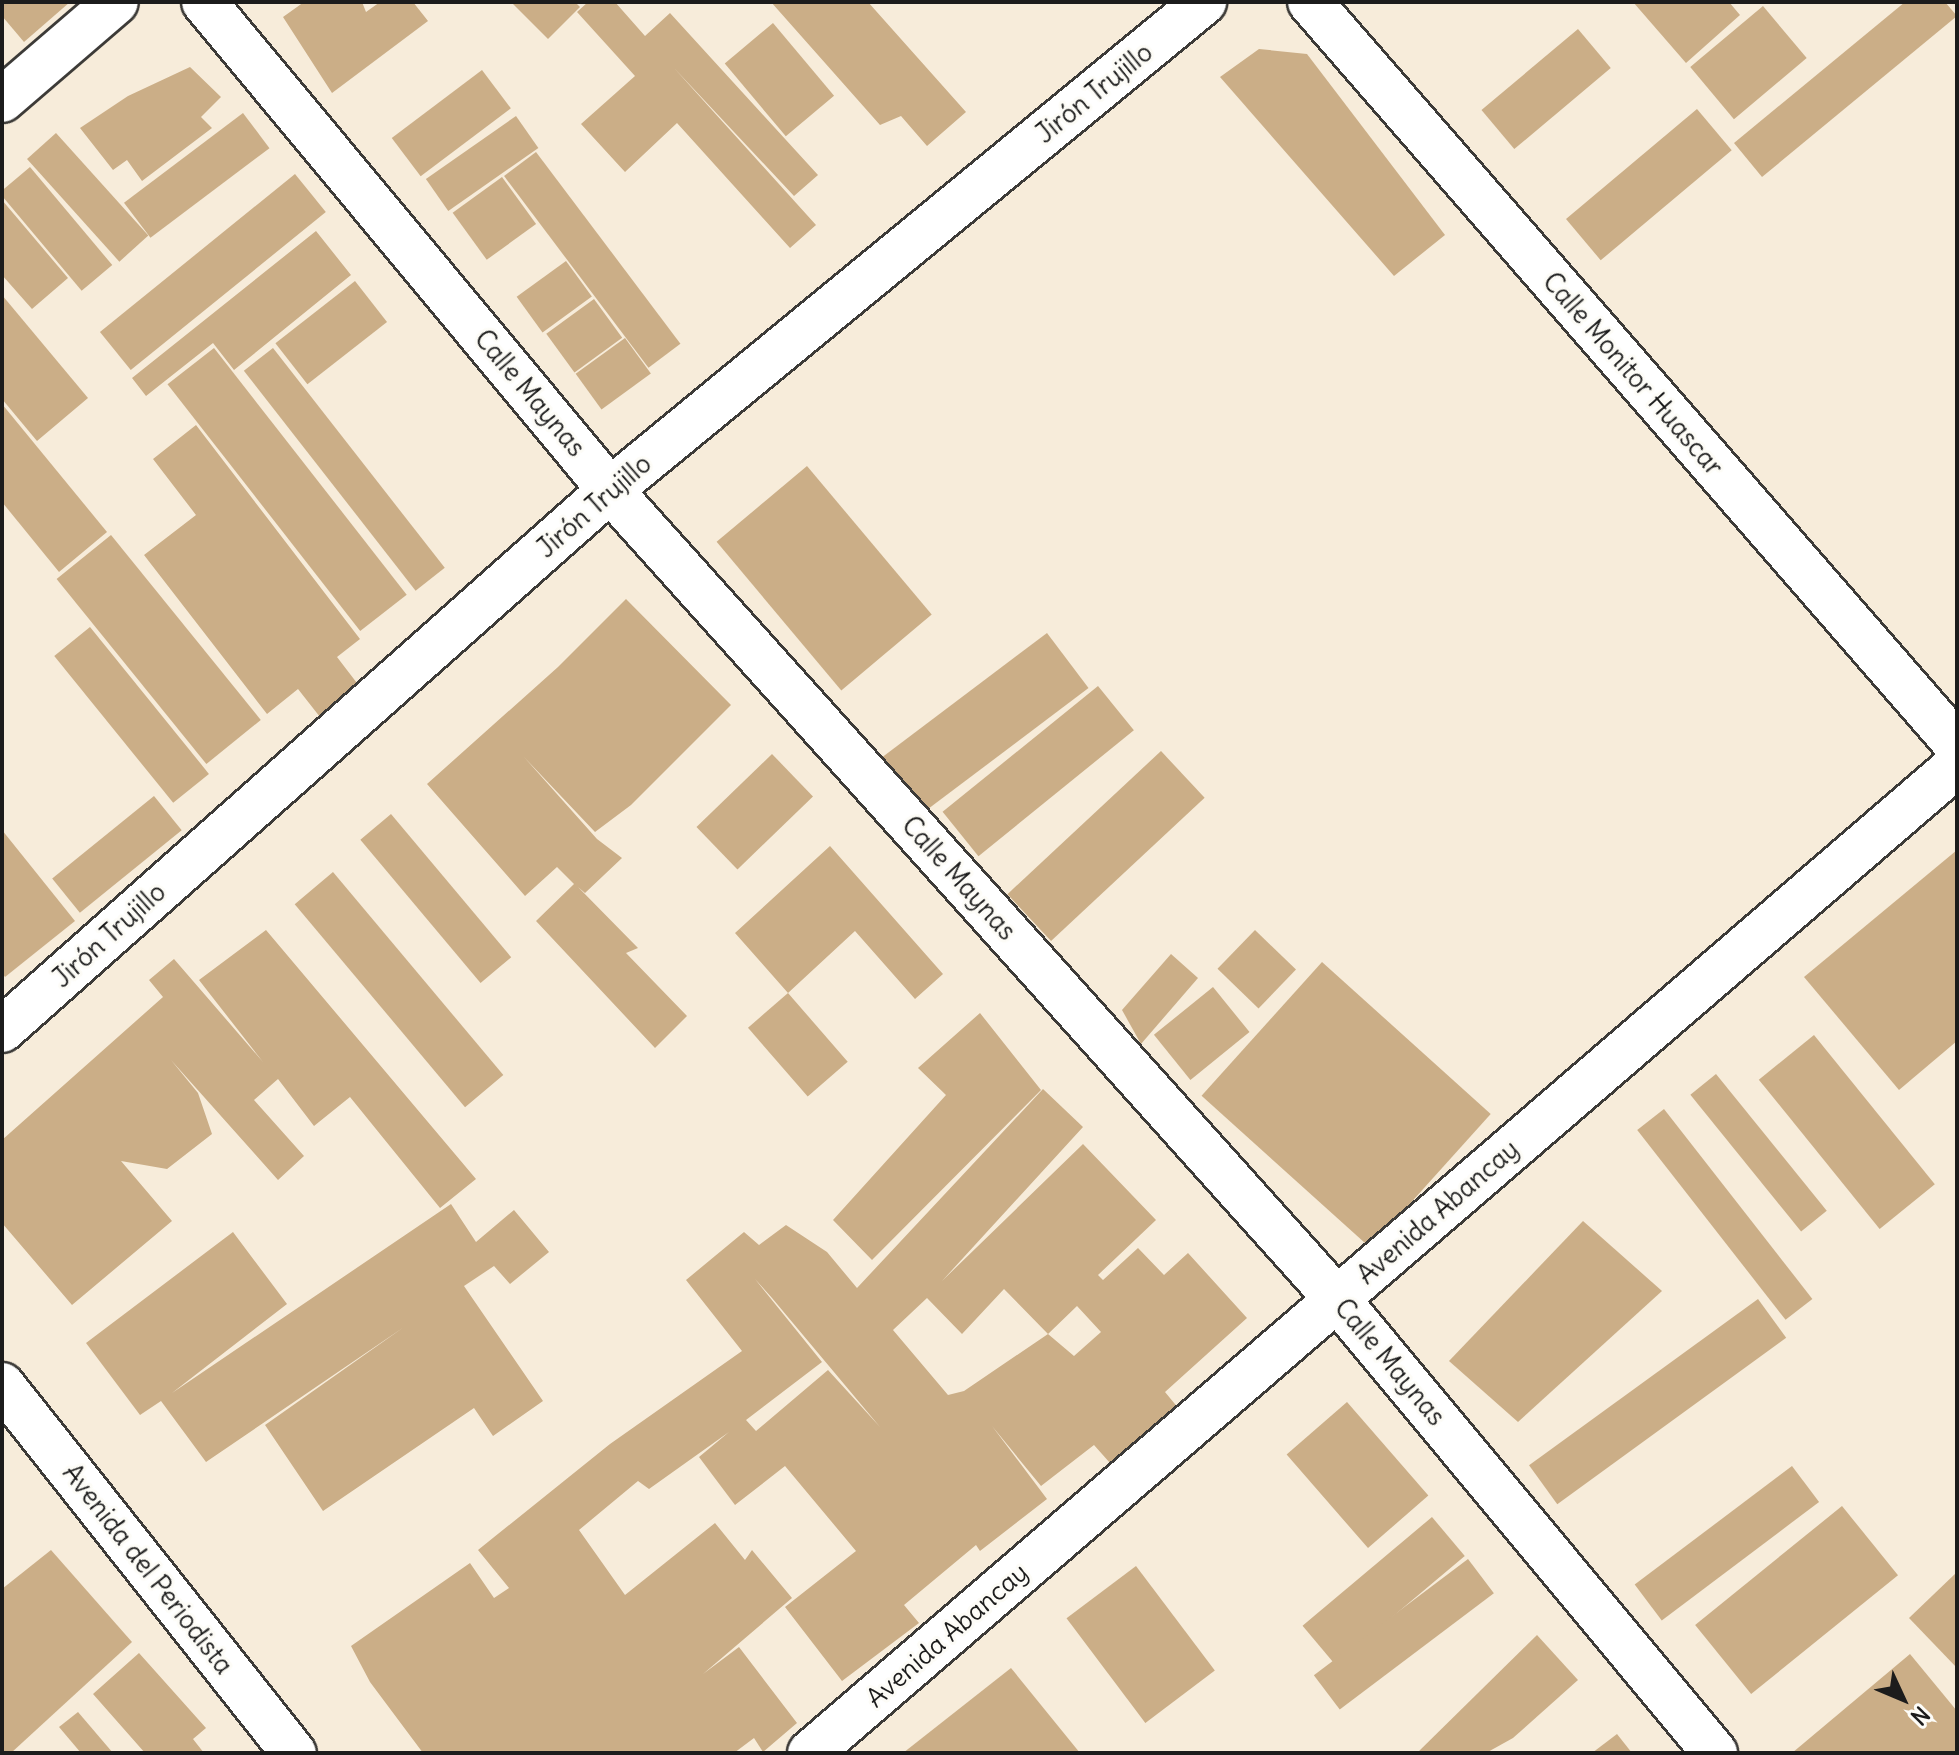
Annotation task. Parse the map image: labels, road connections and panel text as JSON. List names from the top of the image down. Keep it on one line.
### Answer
{"streets":{"street":["Jirón Trujillo","Calle Monitor Huascar","Calle Maynas","Avenida Abancay","Avenida del Periodista"]},"crossings":[["Jirón Trujillo","Calle Maynas"],["Calle Maynas","Avenida Abancay"]],"north":"bottom right"}
